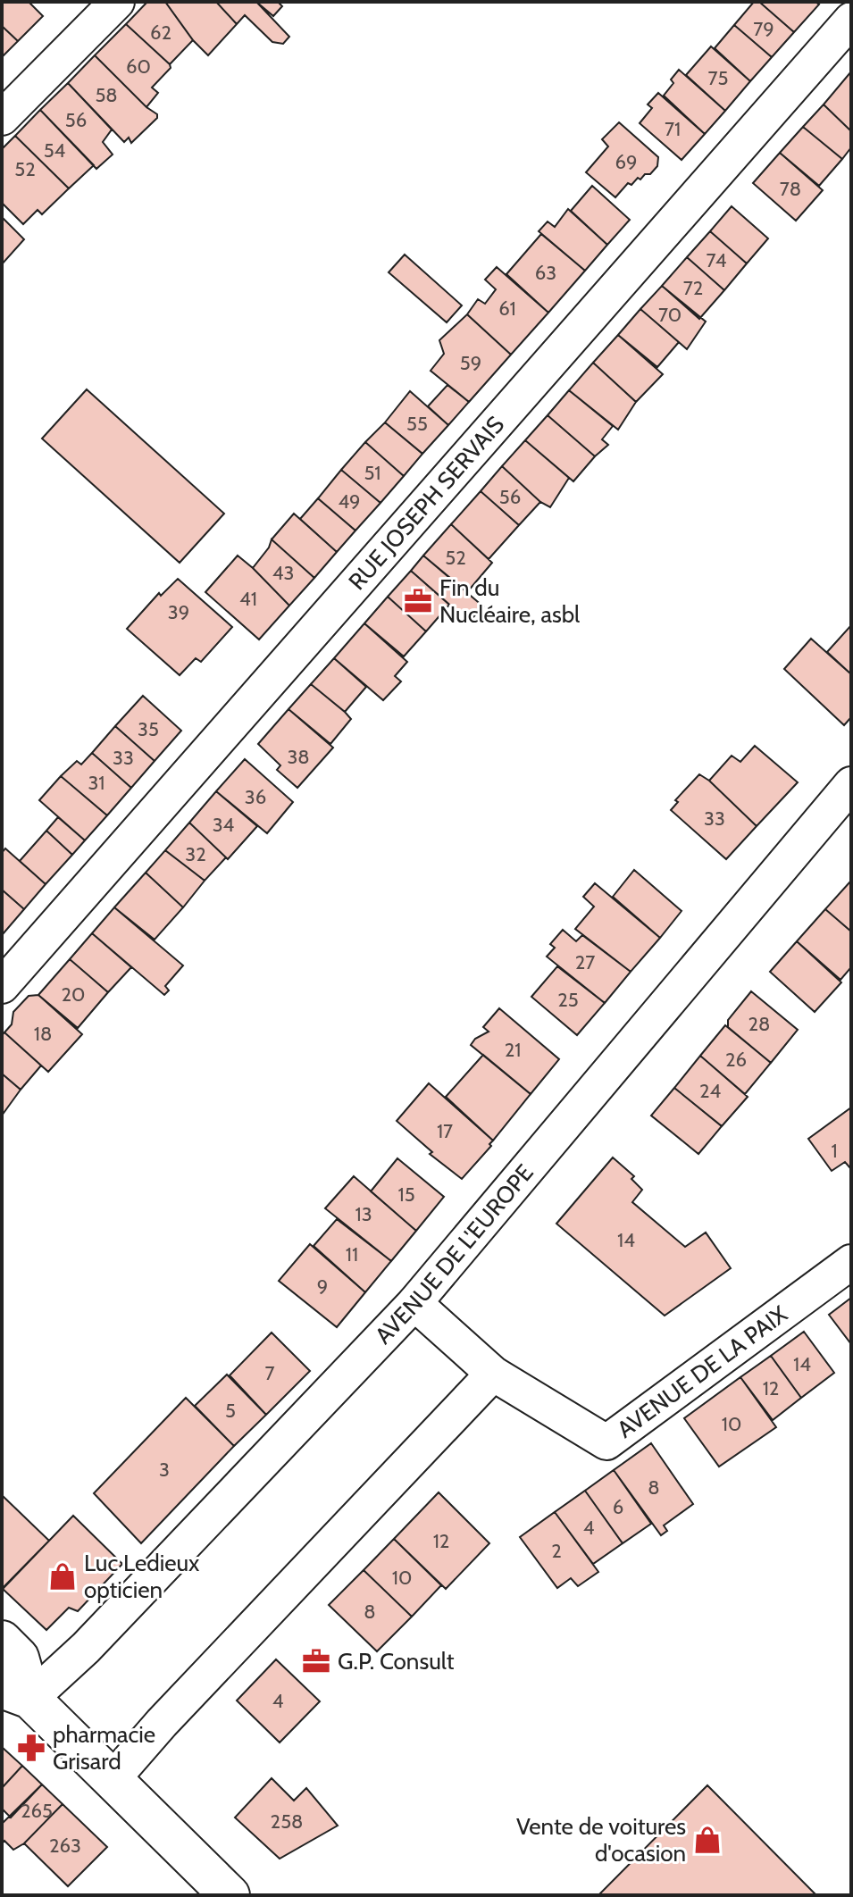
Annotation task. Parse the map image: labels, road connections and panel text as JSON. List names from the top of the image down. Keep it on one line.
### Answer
{"streets":{"street":["RUE JOSEPH SERVAIS","AVENUE DE L'EUROPE","AVENUE DE LA PAIX"]},"crossings":[["AVENUE DE L'EUROPE","AVENUE DE LA PAIX"]],"places":{"office":["Fin du Nucléaire, asbl","G.P. Consult"],"shop":["Luc Ledieux opticien","Vente de voitures d'ocasion"],"pharmacy":["pharmacie Grisard"]},"house_numbers":["79","62","60","75","58","56","71","54","69","52","78","74","63","72","61","70","59","55","51","56","49","52","43","41","39","35","38","33","31","36","33","34","32","27","20","25","28","18","21","26","24","17","1","15","13","14","11","9","14","7","12","5","10","3","8","6","4","12","2","10","8","4","265","258","263"]}
